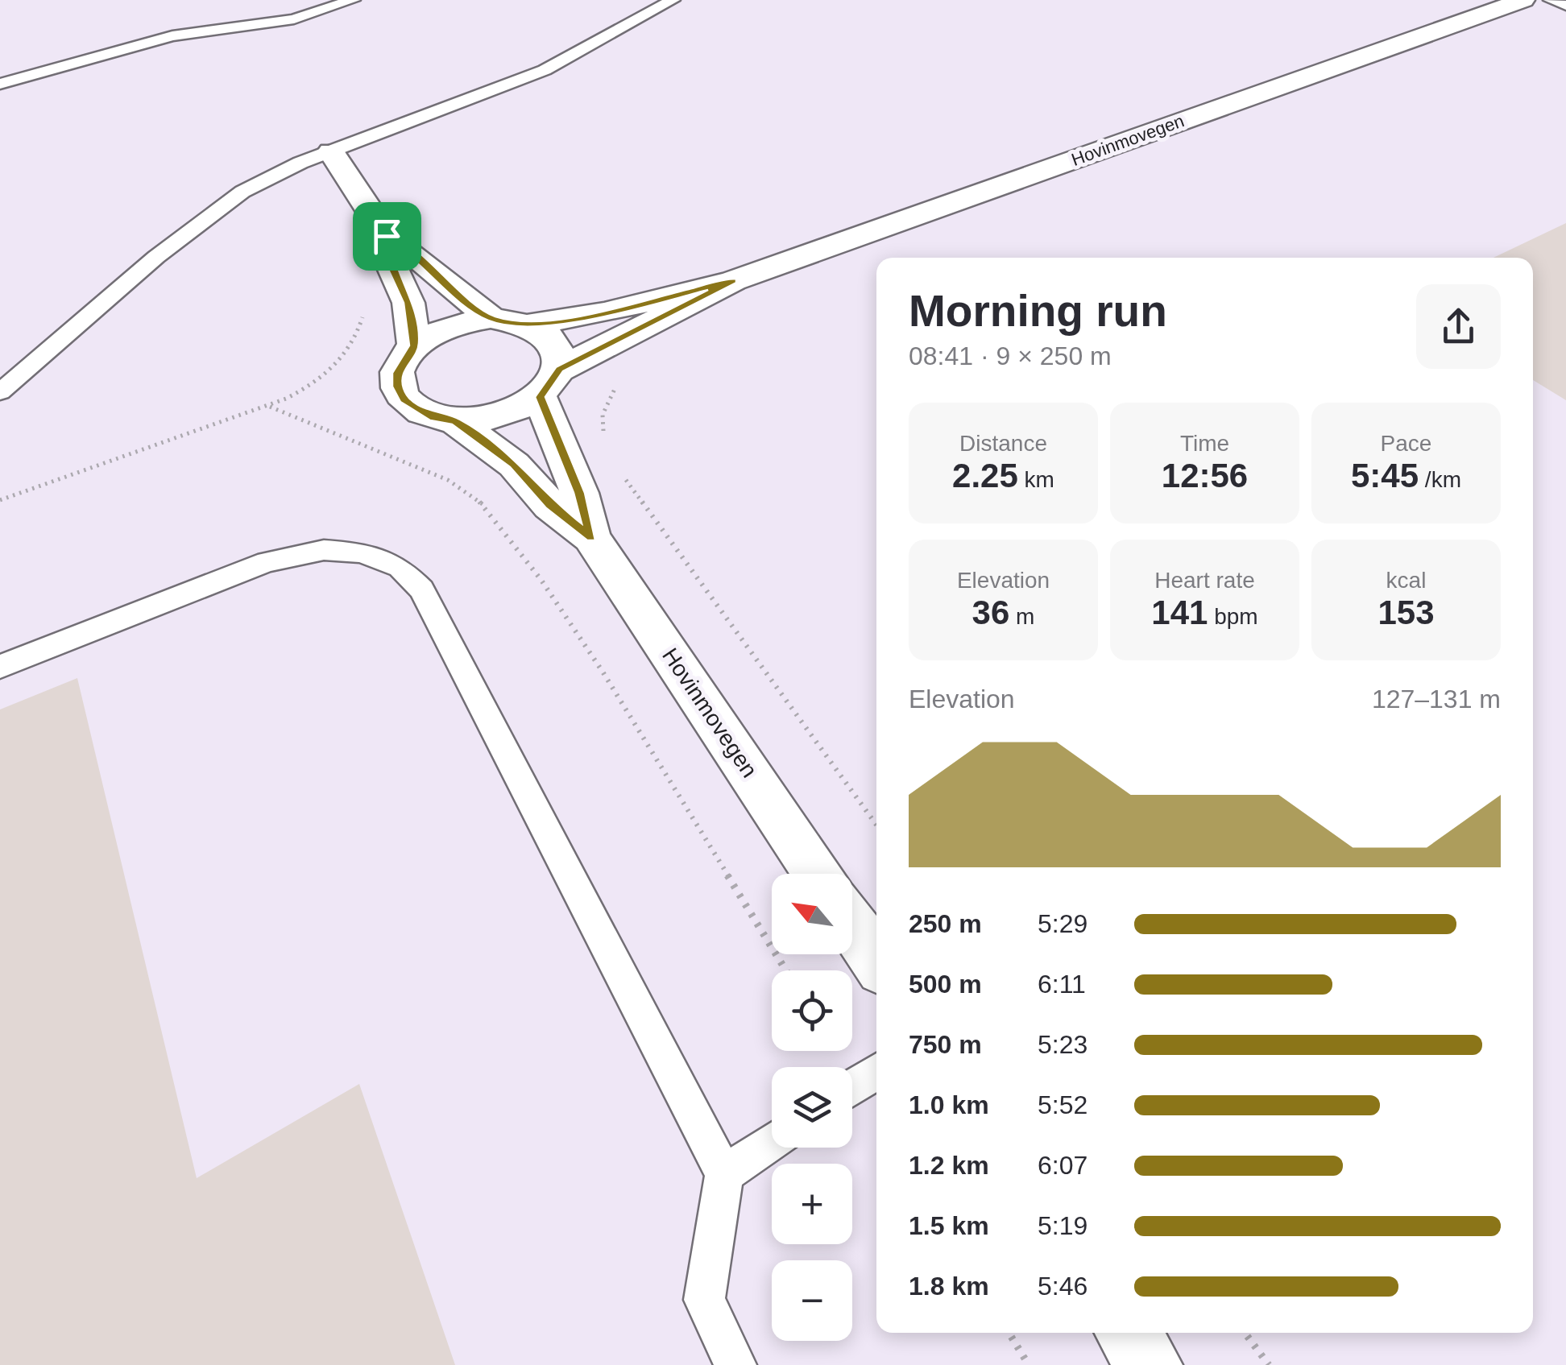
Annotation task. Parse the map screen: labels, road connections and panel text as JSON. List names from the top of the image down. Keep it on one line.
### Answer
{"streets":{"street":["Hovinmovegen"]},"north":"top left","page":{"heading":["Morning run","08:41 · 9 × 250 m"],"stats":[["Distance","2.25 km"],["Time","12:56"],["Pace","5:45 /km"],["Elevation","36 m"],["Heart rate","141 bpm"],["kcal","153"]],"chart":["Elevation","127–131 m"],"map_buttons":["+","−"],"list":[{"name":"250 m","note":"5:29"},{"name":"500 m","note":"6:11"},{"name":"750 m","note":"5:23"},{"name":"1.0 km","note":"5:52"},{"name":"1.2 km","note":"6:07"},{"name":"1.5 km","note":"5:19"},{"name":"1.8 km","note":"5:46"}]}}
